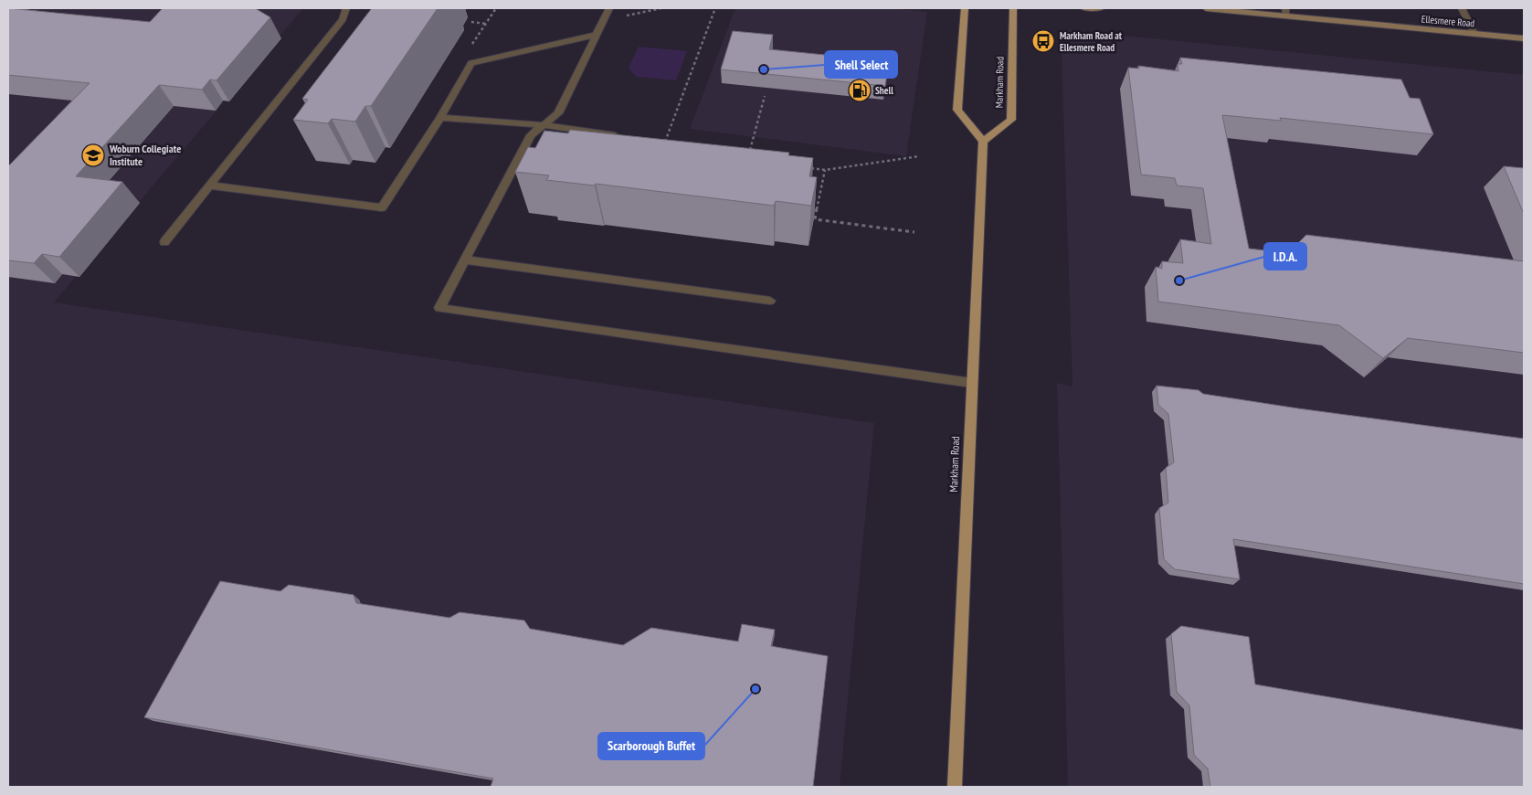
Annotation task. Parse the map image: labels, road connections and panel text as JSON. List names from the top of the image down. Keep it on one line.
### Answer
{"streets":{"main road":["Ellesmere Road","Markham Road"]},"places":{"bus stop":["Markham Road at Ellesmere Road"],"other":["Shell Select","I.D.A.","Scarborough Buffet"],"fuel station":["Shell"],"school or university":["Woburn Collegiate Institute"]}}
